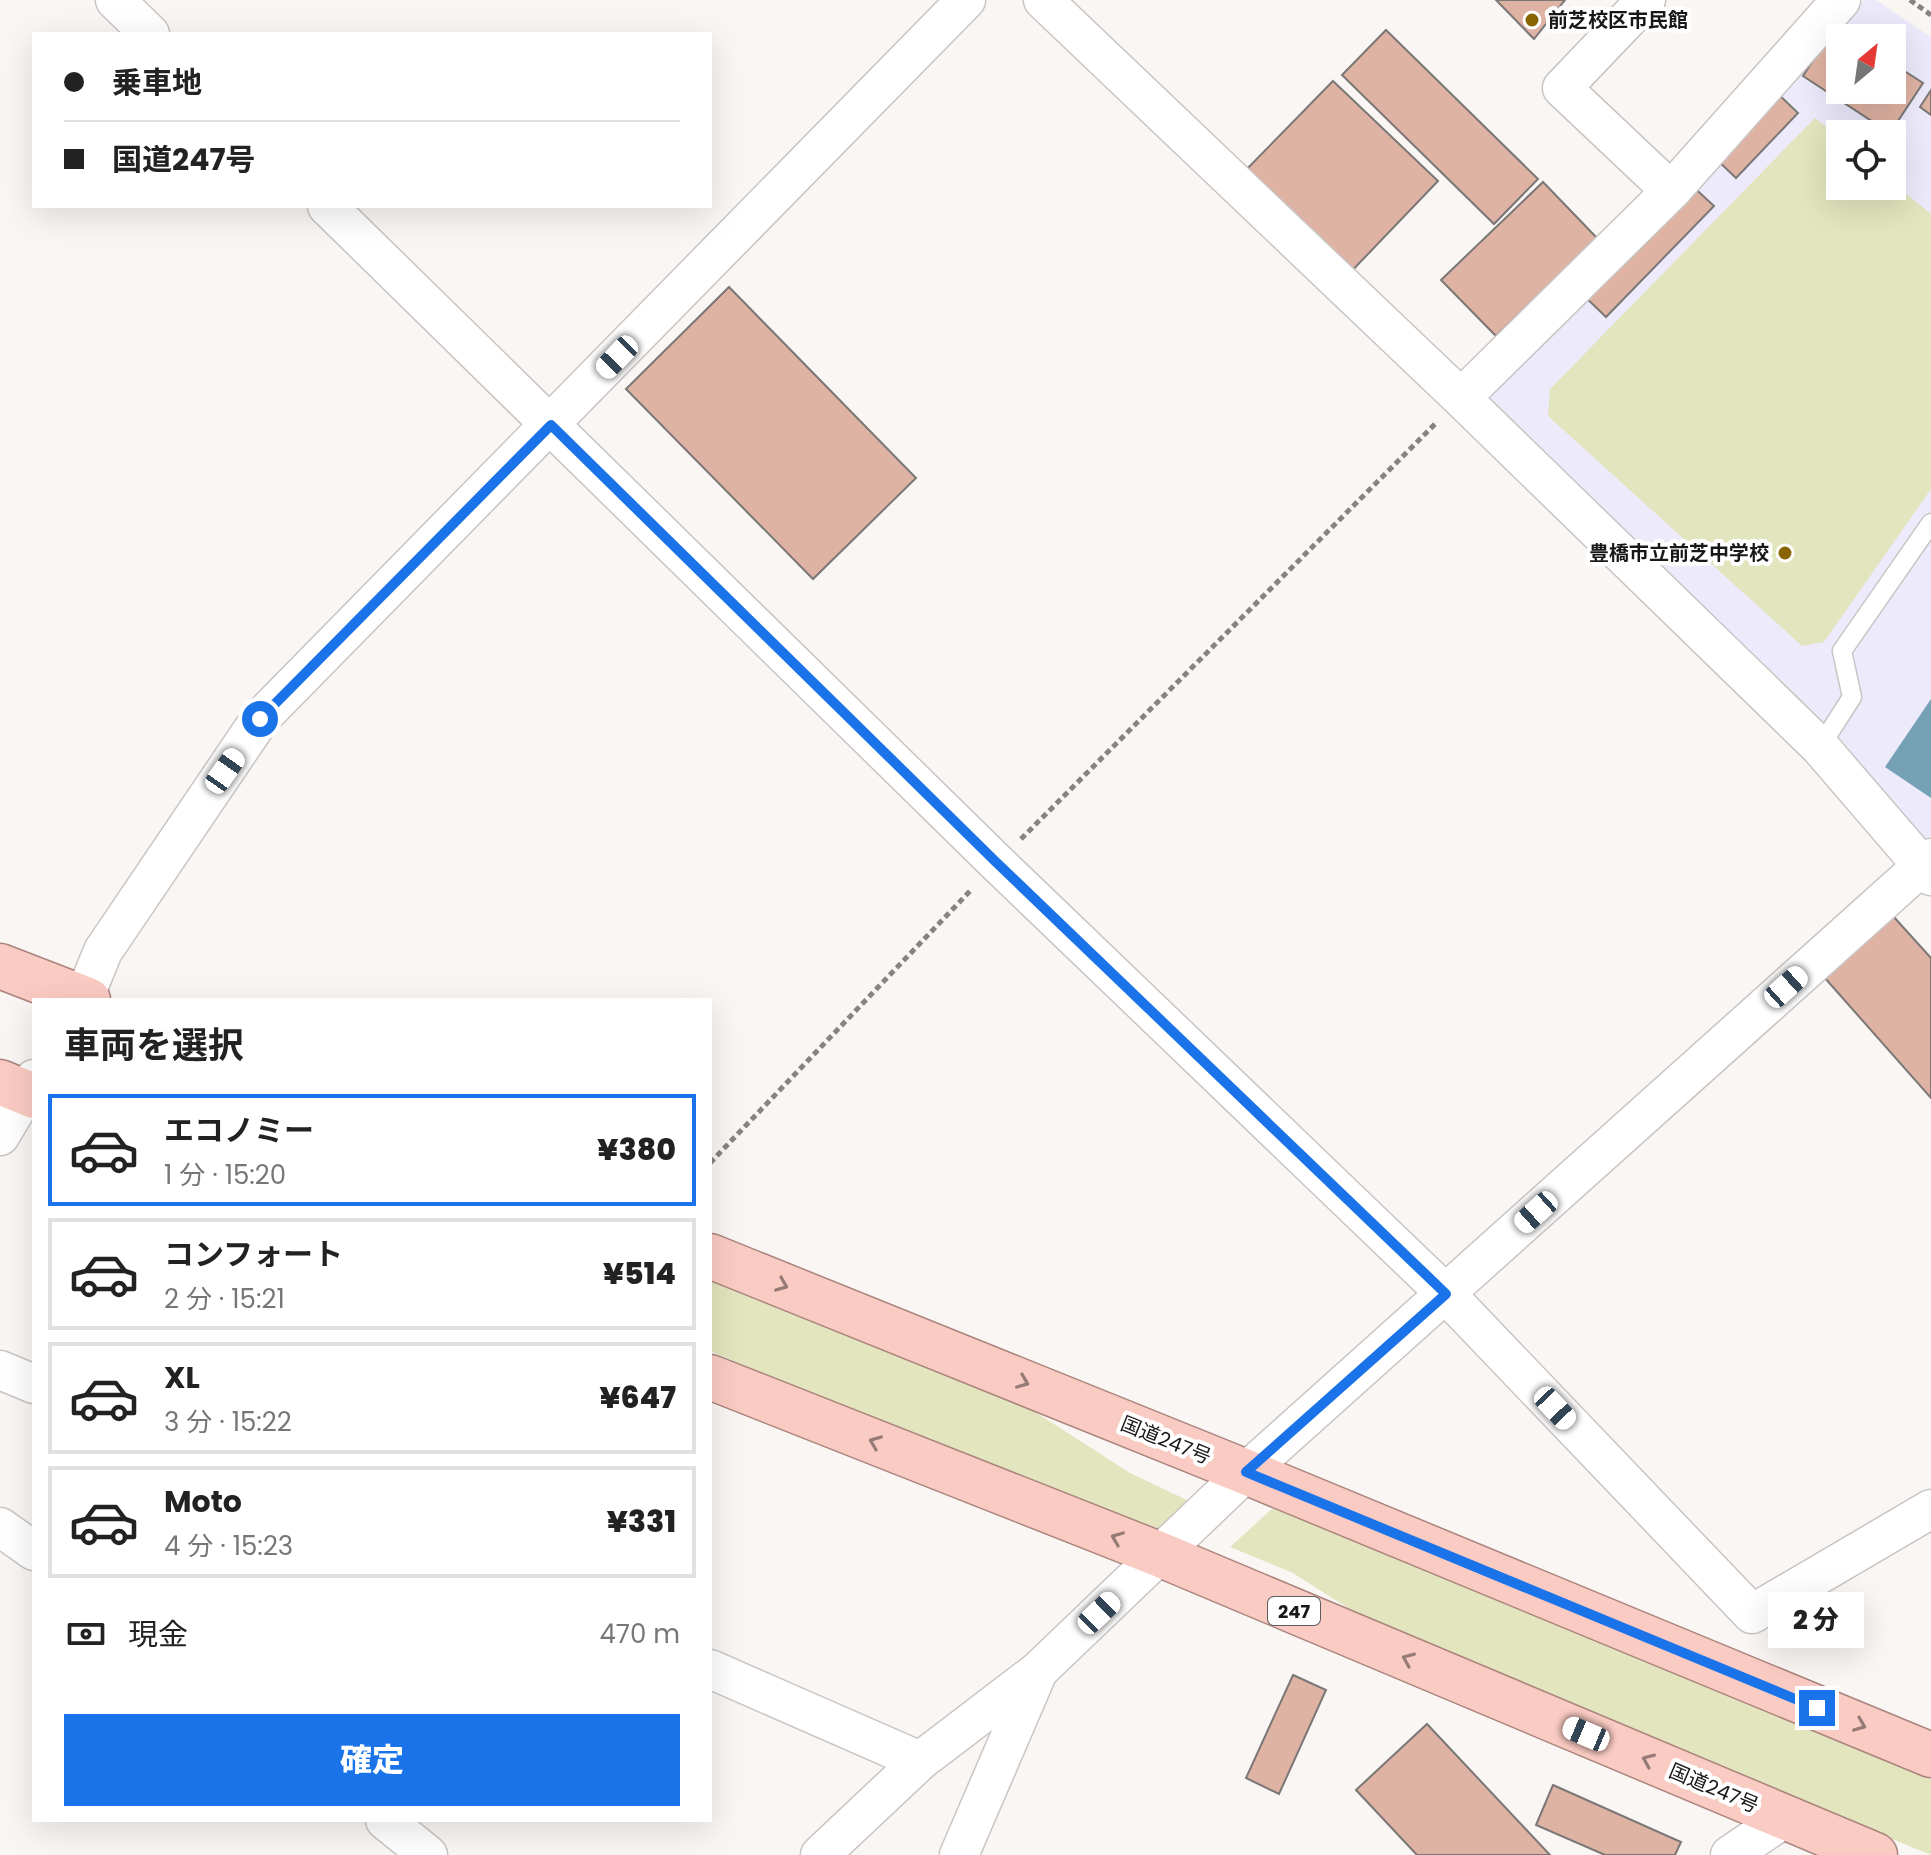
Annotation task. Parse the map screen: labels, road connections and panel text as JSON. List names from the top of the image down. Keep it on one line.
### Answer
{"streets":{"highway":["国道247号","247"]},"places":["前芝校区市民館","豊橋市立前芝中学校"],"north":"top right","page":{"banner":["乗車地","国道247号"],"heading":"車両を選択","list":[{"name":"エコノミー","note":"1 分 · 15:20","value":"¥380"},{"name":"コンフォート","note":"2 分 · 15:21","value":"¥514"},{"name":"XL","note":"3 分 · 15:22","value":"¥647"},{"name":"Moto","note":"4 分 · 15:23","value":"¥331"}],"pay":["現金","470 m"],"bubble":"2 分","buttons":"確定"}}
